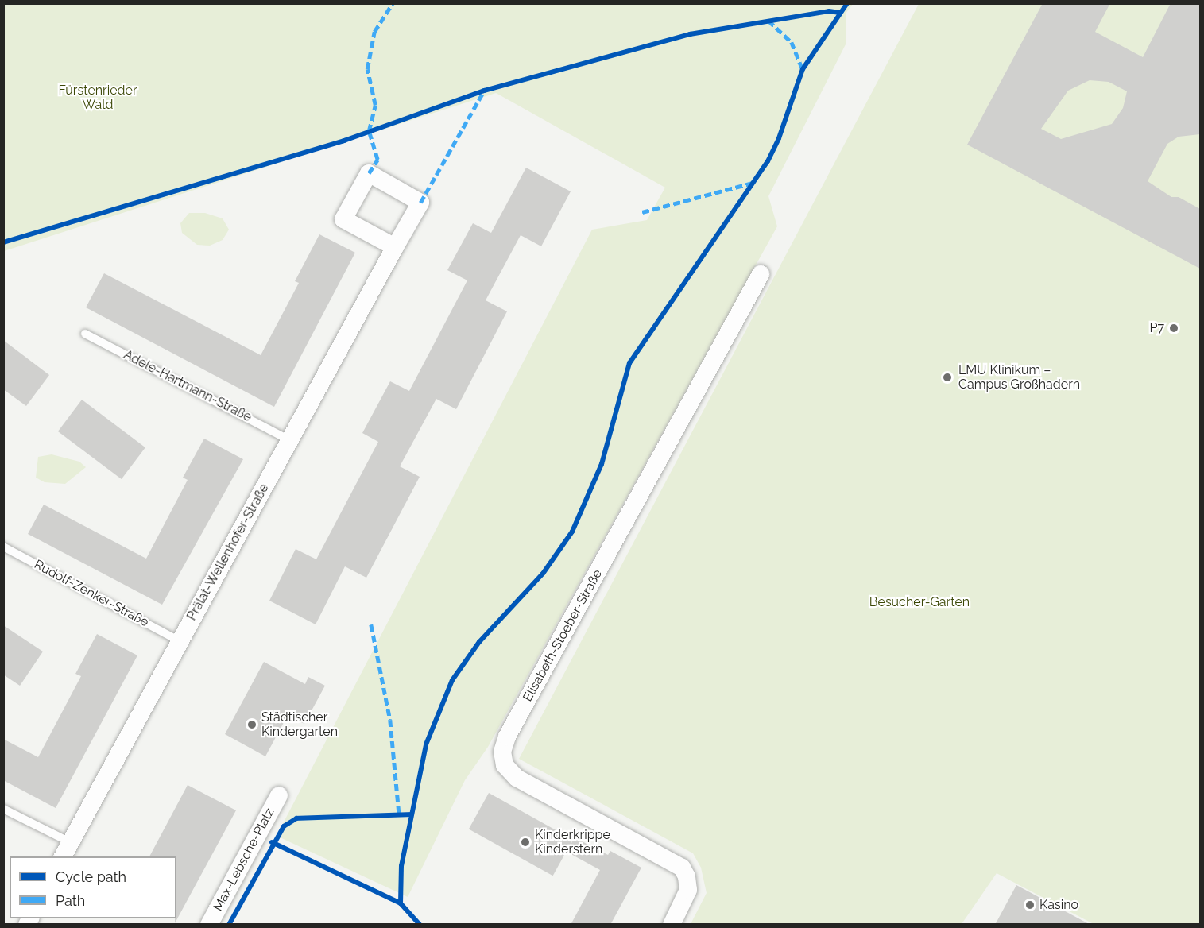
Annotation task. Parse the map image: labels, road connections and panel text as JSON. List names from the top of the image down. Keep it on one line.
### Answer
{"streets":{"street":["Prälat-Wellenhofer-Straße","Elisabeth-Stoeber-Straße","Max-Lebsche-Platz"],"lane":["Adele-Hartmann-Straße","Rudolf-Zenker-Straße"]},"crossings":[["Adele-Hartmann-Straße","Prälat-Wellenhofer-Straße"],["Prälat-Wellenhofer-Straße","Rudolf-Zenker-Straße"]],"parks":["Fürstenrieder Wald","Besucher-Garten"],"places":["P7","LMU Klinikum – Campus Großhadern","Städtischer Kindergarten","Kinderkrippe Kinderstern","Kasino"],"legend":["Cycle path","Path"]}
